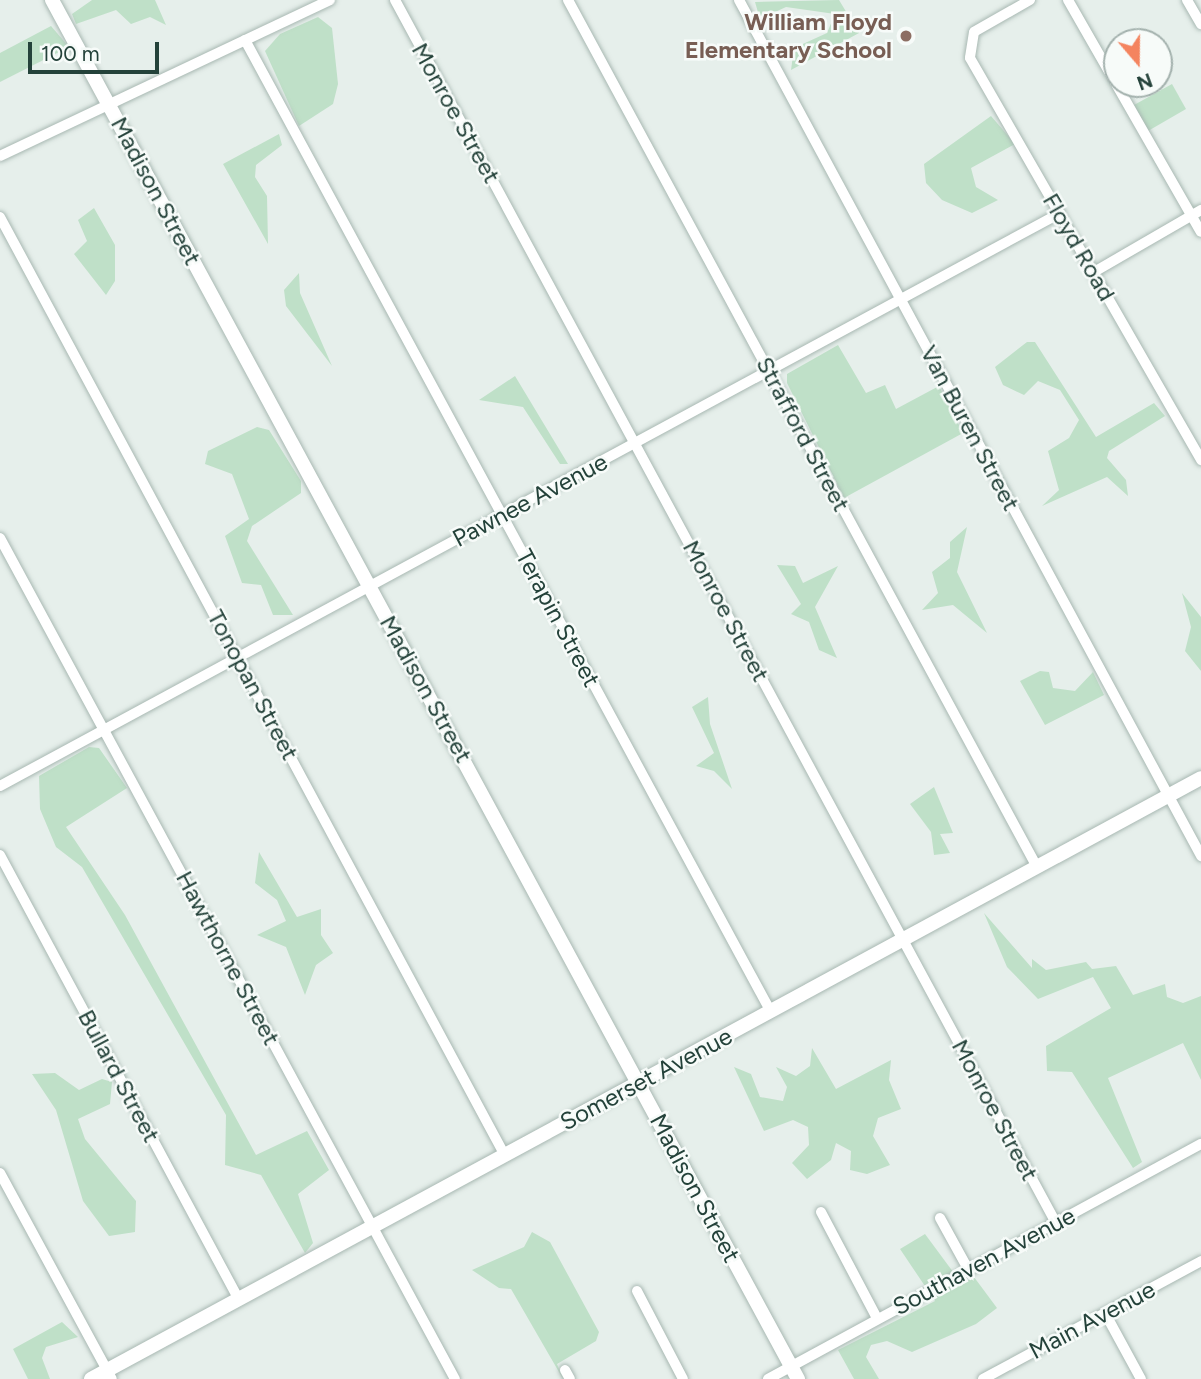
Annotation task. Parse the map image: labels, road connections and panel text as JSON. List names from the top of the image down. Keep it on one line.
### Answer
{"streets":{"street":["Monroe Street","Madison Street","Floyd Road","Van Buren Street","Strafford Street","Pawnee Avenue","Terapin Street","Tonopan Street","Hawthorne Street","Bullard Street","Somerset Avenue","Southaven Avenue","Main Avenue"]},"crossings":[["Monroe Street","Pawnee Avenue"],["Monroe Street","Somerset Avenue"],["Monroe Street","Southaven Avenue"],["Madison Street","Pawnee Avenue"],["Madison Street","Somerset Avenue"],["Madison Street","Southaven Avenue"],["Floyd Road","Pawnee Avenue"],["Van Buren Street","Pawnee Avenue"],["Van Buren Street","Somerset Avenue"],["Strafford Street","Pawnee Avenue"],["Strafford Street","Somerset Avenue"],["Pawnee Avenue","Terapin Street"],["Pawnee Avenue","Tonopan Street"],["Pawnee Avenue","Hawthorne Street"],["Terapin Street","Somerset Avenue"],["Tonopan Street","Somerset Avenue"],["Hawthorne Street","Somerset Avenue"],["Bullard Street","Somerset Avenue"]],"places":["William Floyd Elementary School"],"scale_bar":"100 m","north":"bottom"}
